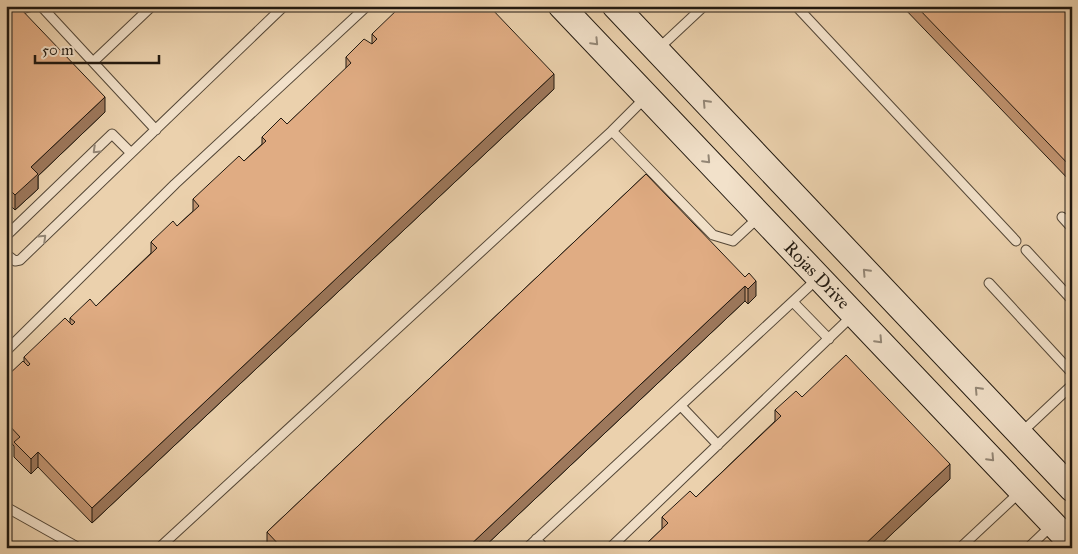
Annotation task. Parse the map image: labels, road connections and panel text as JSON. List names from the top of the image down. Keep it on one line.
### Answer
{"streets":{"main road":["Rojas Drive"]},"scale_bar":"50 m"}
